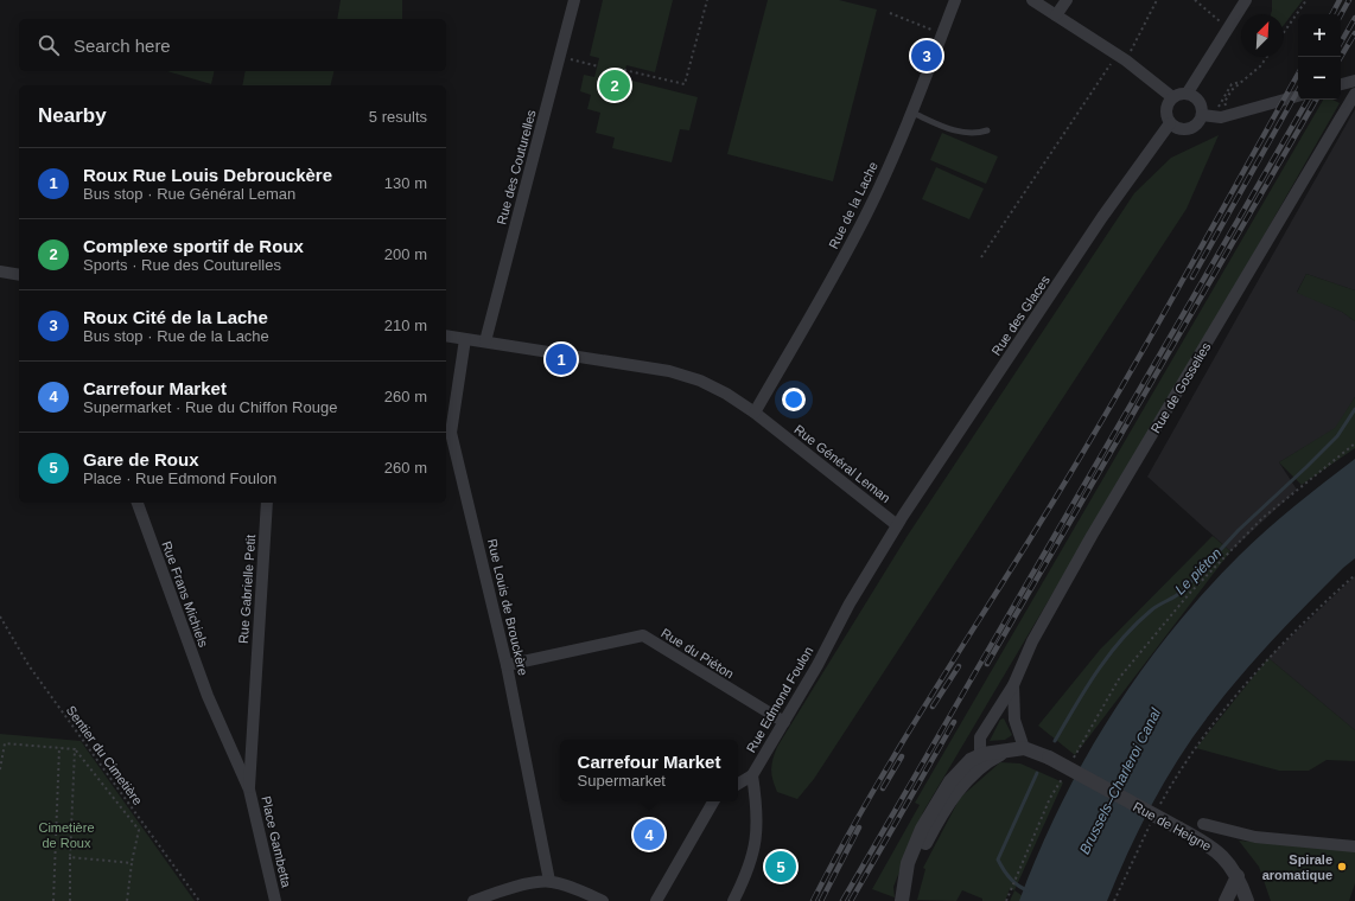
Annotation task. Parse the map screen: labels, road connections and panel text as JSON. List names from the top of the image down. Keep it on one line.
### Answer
{"streets":{"street":["Rue des Couturelles","Rue de la Lache","Rue des Glaces","Rue de Gosselies","Rue Général Leman","Rue Gabrielle Petit","Rue Frans Michiels","Rue Louis de Brouckère","Rue du Piéton","Rue Edmond Foulon","Rue de Heigne","Place Gambetta"],"path":["Sentier du Cimetière"]},"crossings":[["Rue des Couturelles","Rue Général Leman"],["Rue de la Lache","Rue Général Leman"],["Rue des Glaces","Rue Général Leman"],["Rue des Glaces","Rue Edmond Foulon"],["Rue de Gosselies","Rue de Heigne"],["Rue Général Leman","Rue Louis de Brouckère"],["Rue Général Leman","Rue Edmond Foulon"],["Rue Gabrielle Petit","Place Gambetta"],["Rue Frans Michiels","Place Gambetta"],["Rue Louis de Brouckère","Rue du Piéton"],["Rue du Piéton","Rue Edmond Foulon"]],"water":["Le piéton","Brussels–Charleroi Canal"],"parks":["Cimetière de Roux"],"places":["Spirale aromatique"],"north":"top right","page":{"map_buttons":["+","−"],"search":"Search here","pins":["3","2","1","4","5"],"heading":["Nearby","5 results"],"list":[{"mark":"1","name":"Roux Rue Louis Debrouckère","note":"Bus stop · Rue Général Leman","value":"130 m"},{"mark":"2","name":"Complexe sportif de Roux","note":"Sports · Rue des Couturelles","value":"200 m"},{"mark":"3","name":"Roux Cité de la Lache","note":"Bus stop · Rue de la Lache","value":"210 m"},{"mark":"4","name":"Carrefour Market","note":"Supermarket · Rue du Chiffon Rouge","value":"260 m"},{"mark":"5","name":"Gare de Roux","note":"Place · Rue Edmond Foulon","value":"260 m"}],"popup":["Carrefour Market","Supermarket"]}}
